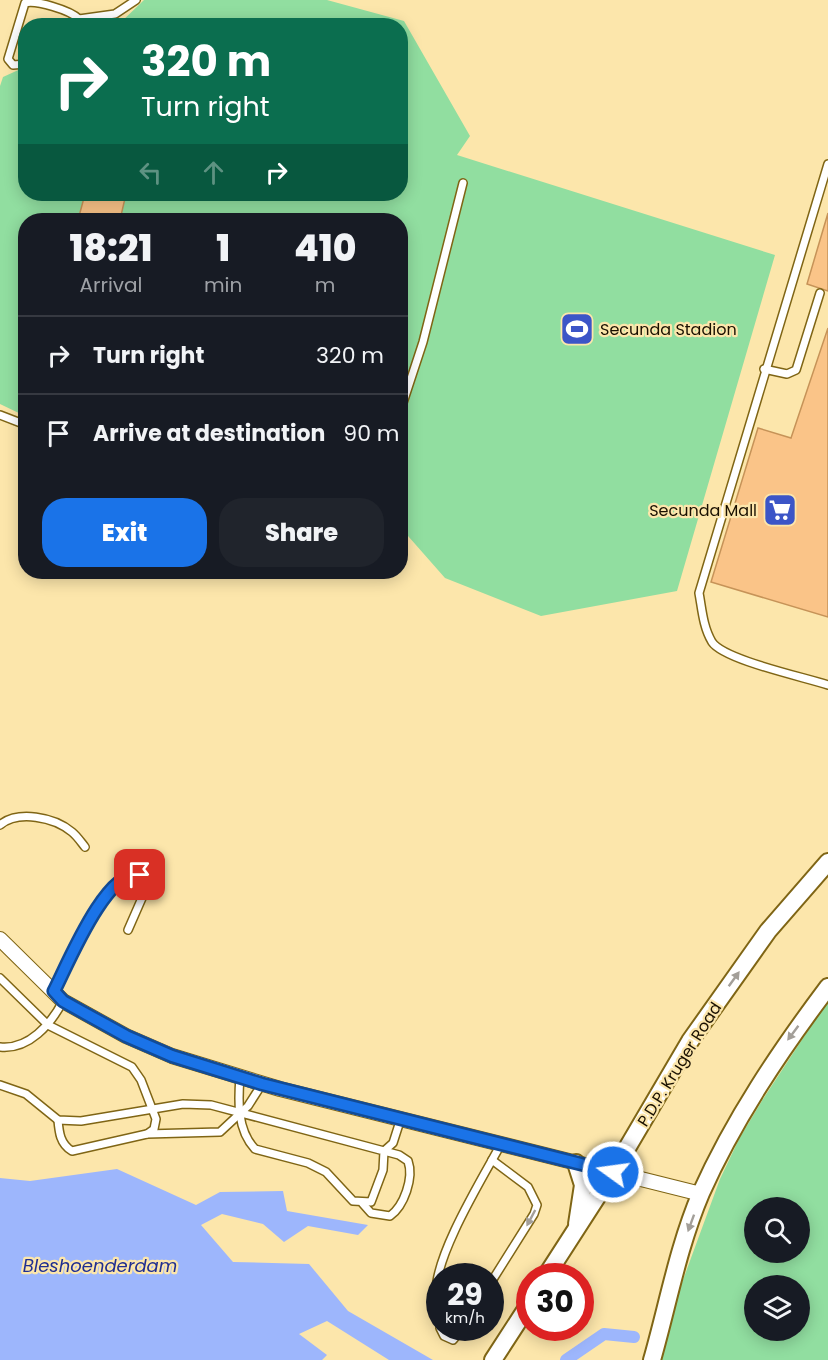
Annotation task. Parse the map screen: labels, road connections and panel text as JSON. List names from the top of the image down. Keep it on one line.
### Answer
{"streets":{"street":["P.D.P. Kruger Road"]},"water":["Bleshoenderdam"],"places":{"sports":["Secunda Stadion"],"supermarket":["Secunda Mall"]},"page":{"turn":["320 m","Turn right"],"eta":["18:21","Arrival","1","min","410","m"],"list":[{"name":"Turn right","value":"320 m"},{"name":"Arrive at destination","value":"90 m"}],"buttons":["Exit","Share"],"speed":"29 km/h","limit":"30"}}
